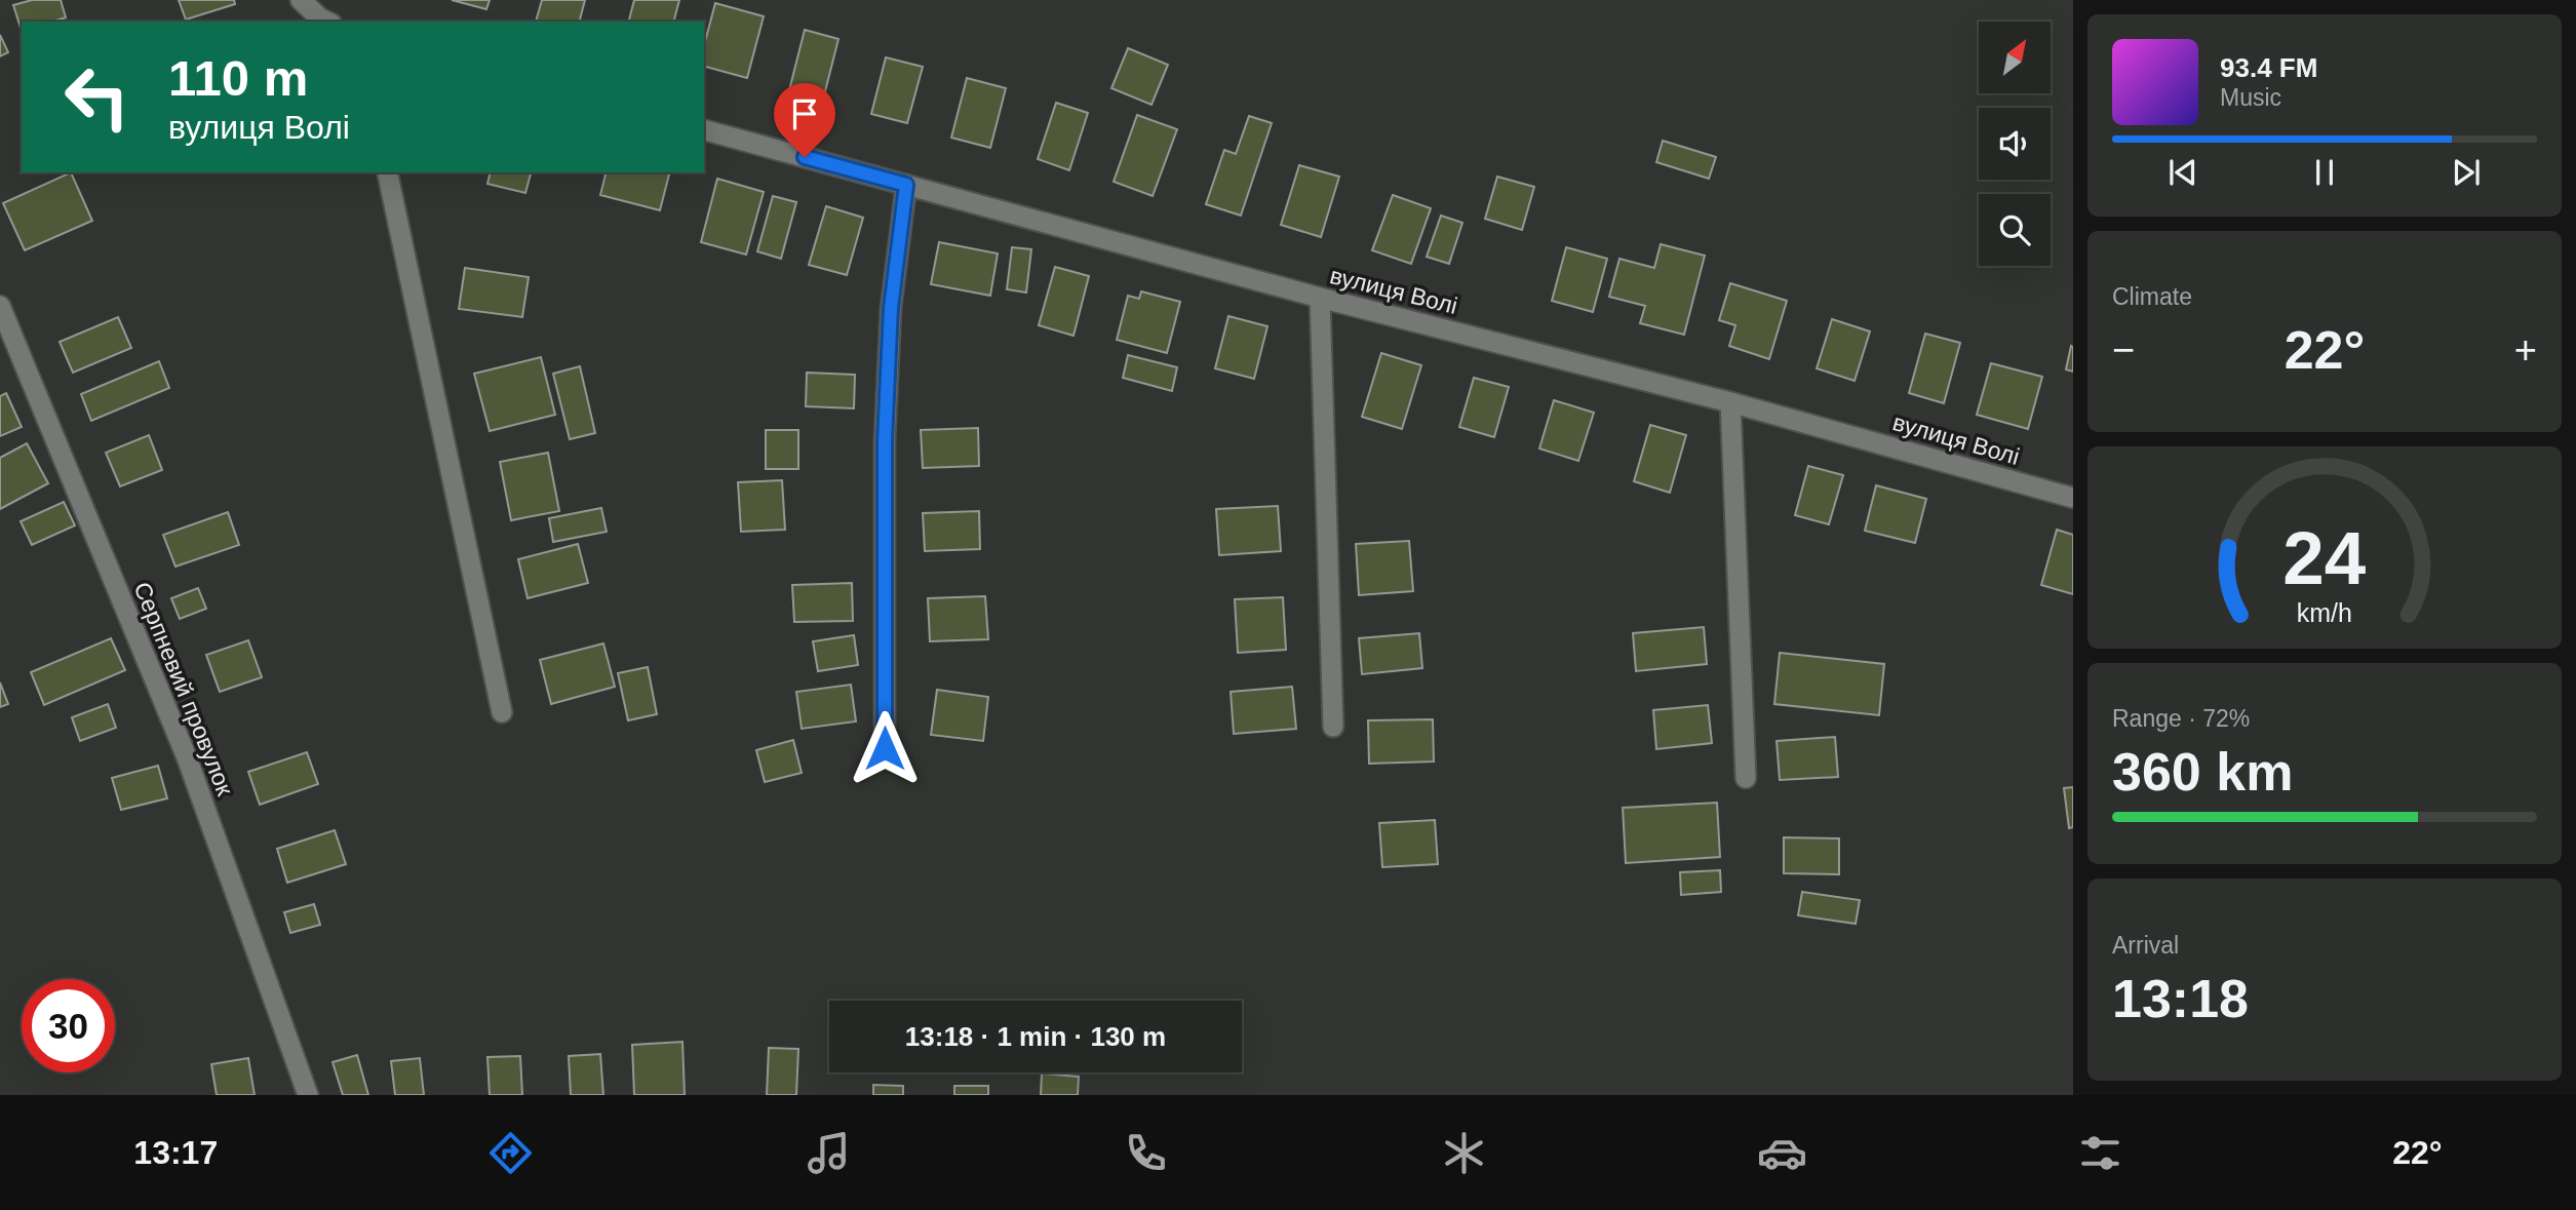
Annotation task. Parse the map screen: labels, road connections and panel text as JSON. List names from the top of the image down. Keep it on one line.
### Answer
{"streets":{"street":["вулиця Волі","Серпневий провулок"]},"north":"top right","page":{"turn":["110 m","вулиця Волі"],"song":["93.4 FM","Music"],"tile":["Climate",["Range · 72%","360 km"],["Arrival","13:18"]],"heat":["−","22°","+"],"limit":"30","trip":"13:18 · 1 min · 130 m","tabs":["13:17","22°"],"gauge":["24","km/h"]}}
